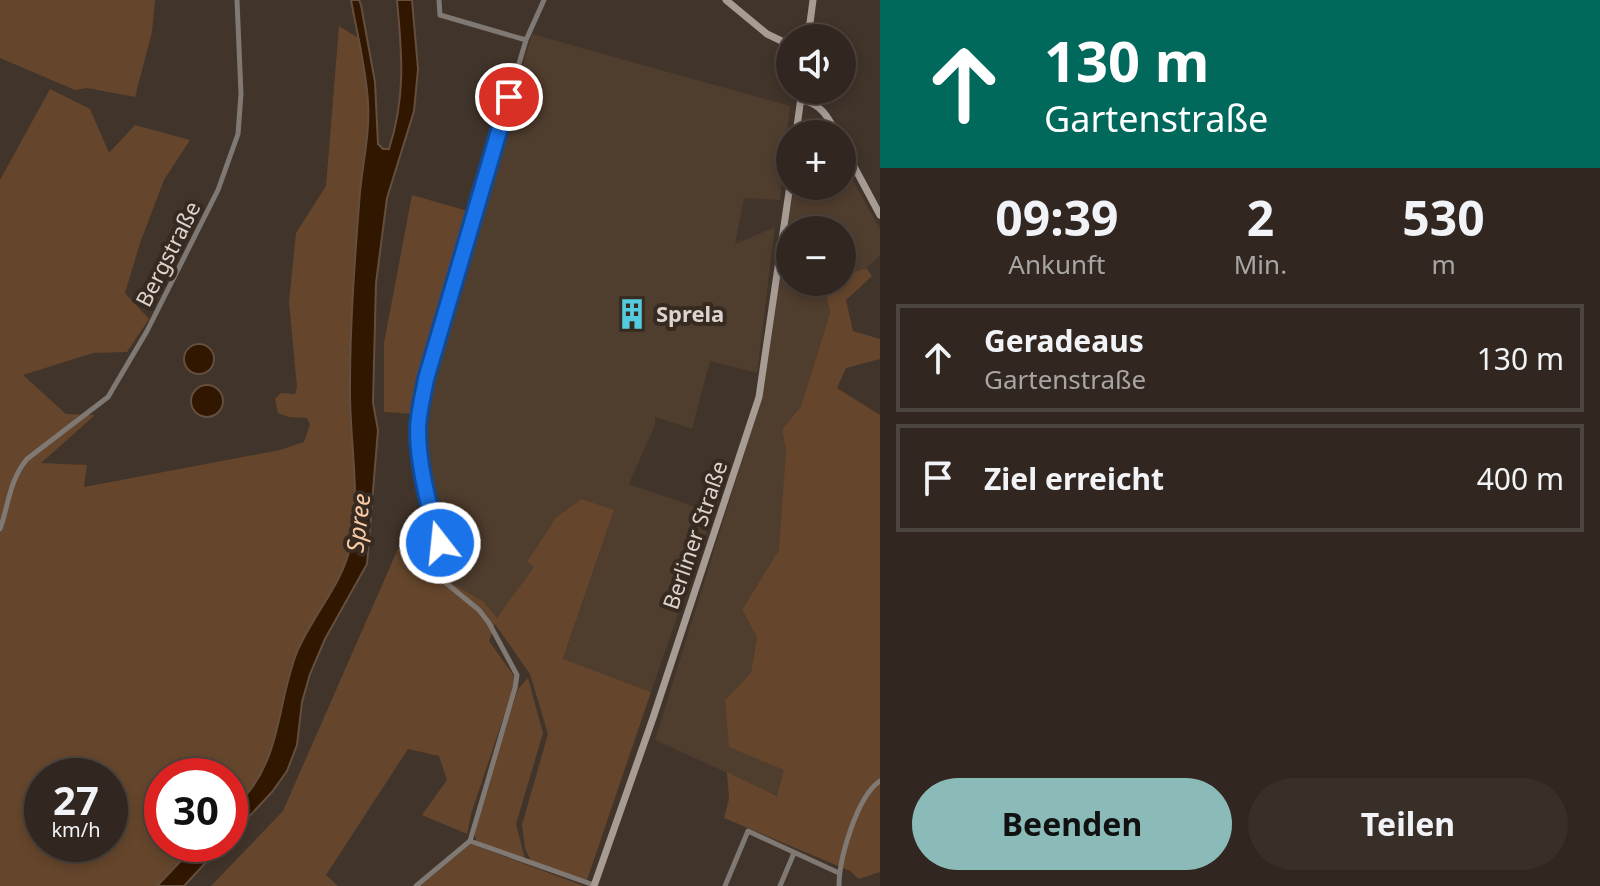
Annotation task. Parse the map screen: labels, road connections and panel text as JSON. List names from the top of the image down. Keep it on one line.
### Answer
{"streets":{"main road":["Berliner Straße"],"street":["Bergstraße"]},"water":["Spree"],"places":{"building":["Sprela"]},"page":{"turn":["130 m","Gartenstraße"],"map_buttons":["+","−"],"eta":["09:39","Ankunft","2","Min.","530","m"],"list":[{"name":"Geradeaus","note":"Gartenstraße","value":"130 m"},{"name":"Ziel erreicht","value":"400 m"}],"speed":"27 km/h","limit":"30","buttons":["Beenden","Teilen"]}}
